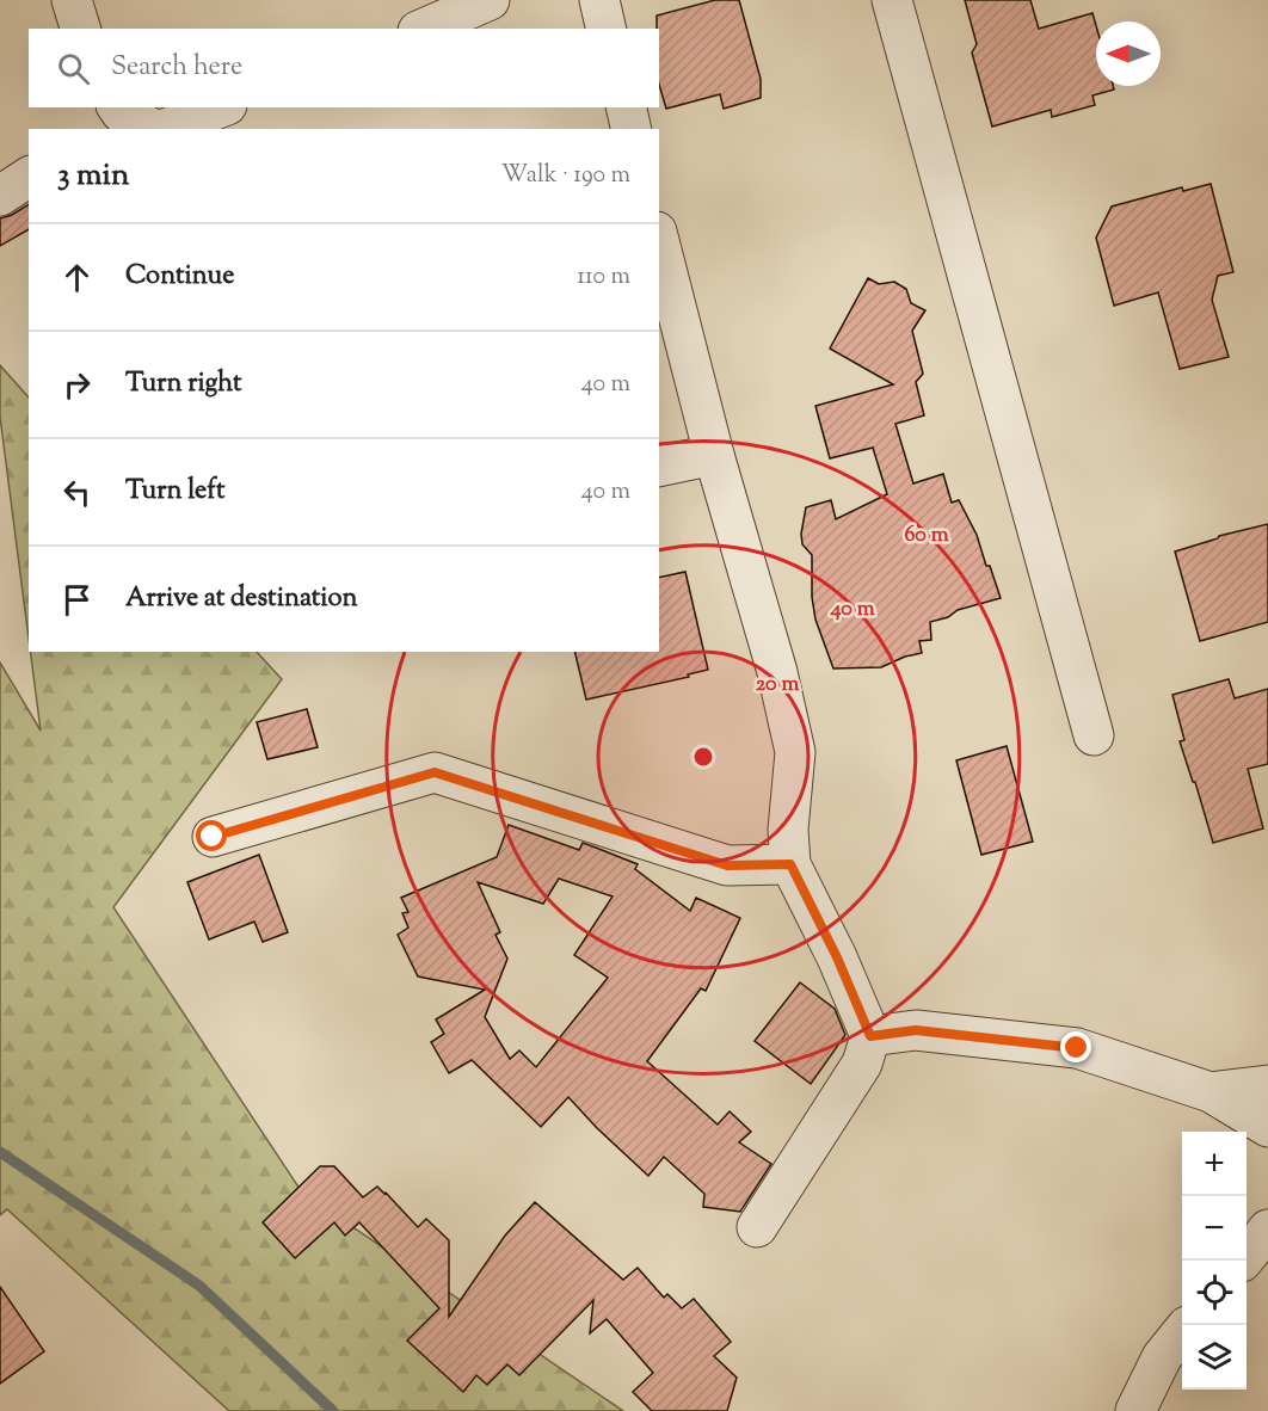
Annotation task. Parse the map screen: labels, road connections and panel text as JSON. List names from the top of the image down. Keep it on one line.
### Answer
{"north":"left","page":{"search":"Search here","heading":["3 min","Walk · 190 m"],"list":[["Continue","110 m"],["Turn right","40 m"],["Turn left","40 m"],"Arrive at destination"],"map_buttons":["+","−"]},"rings":["60 m","40 m","20 m"]}
